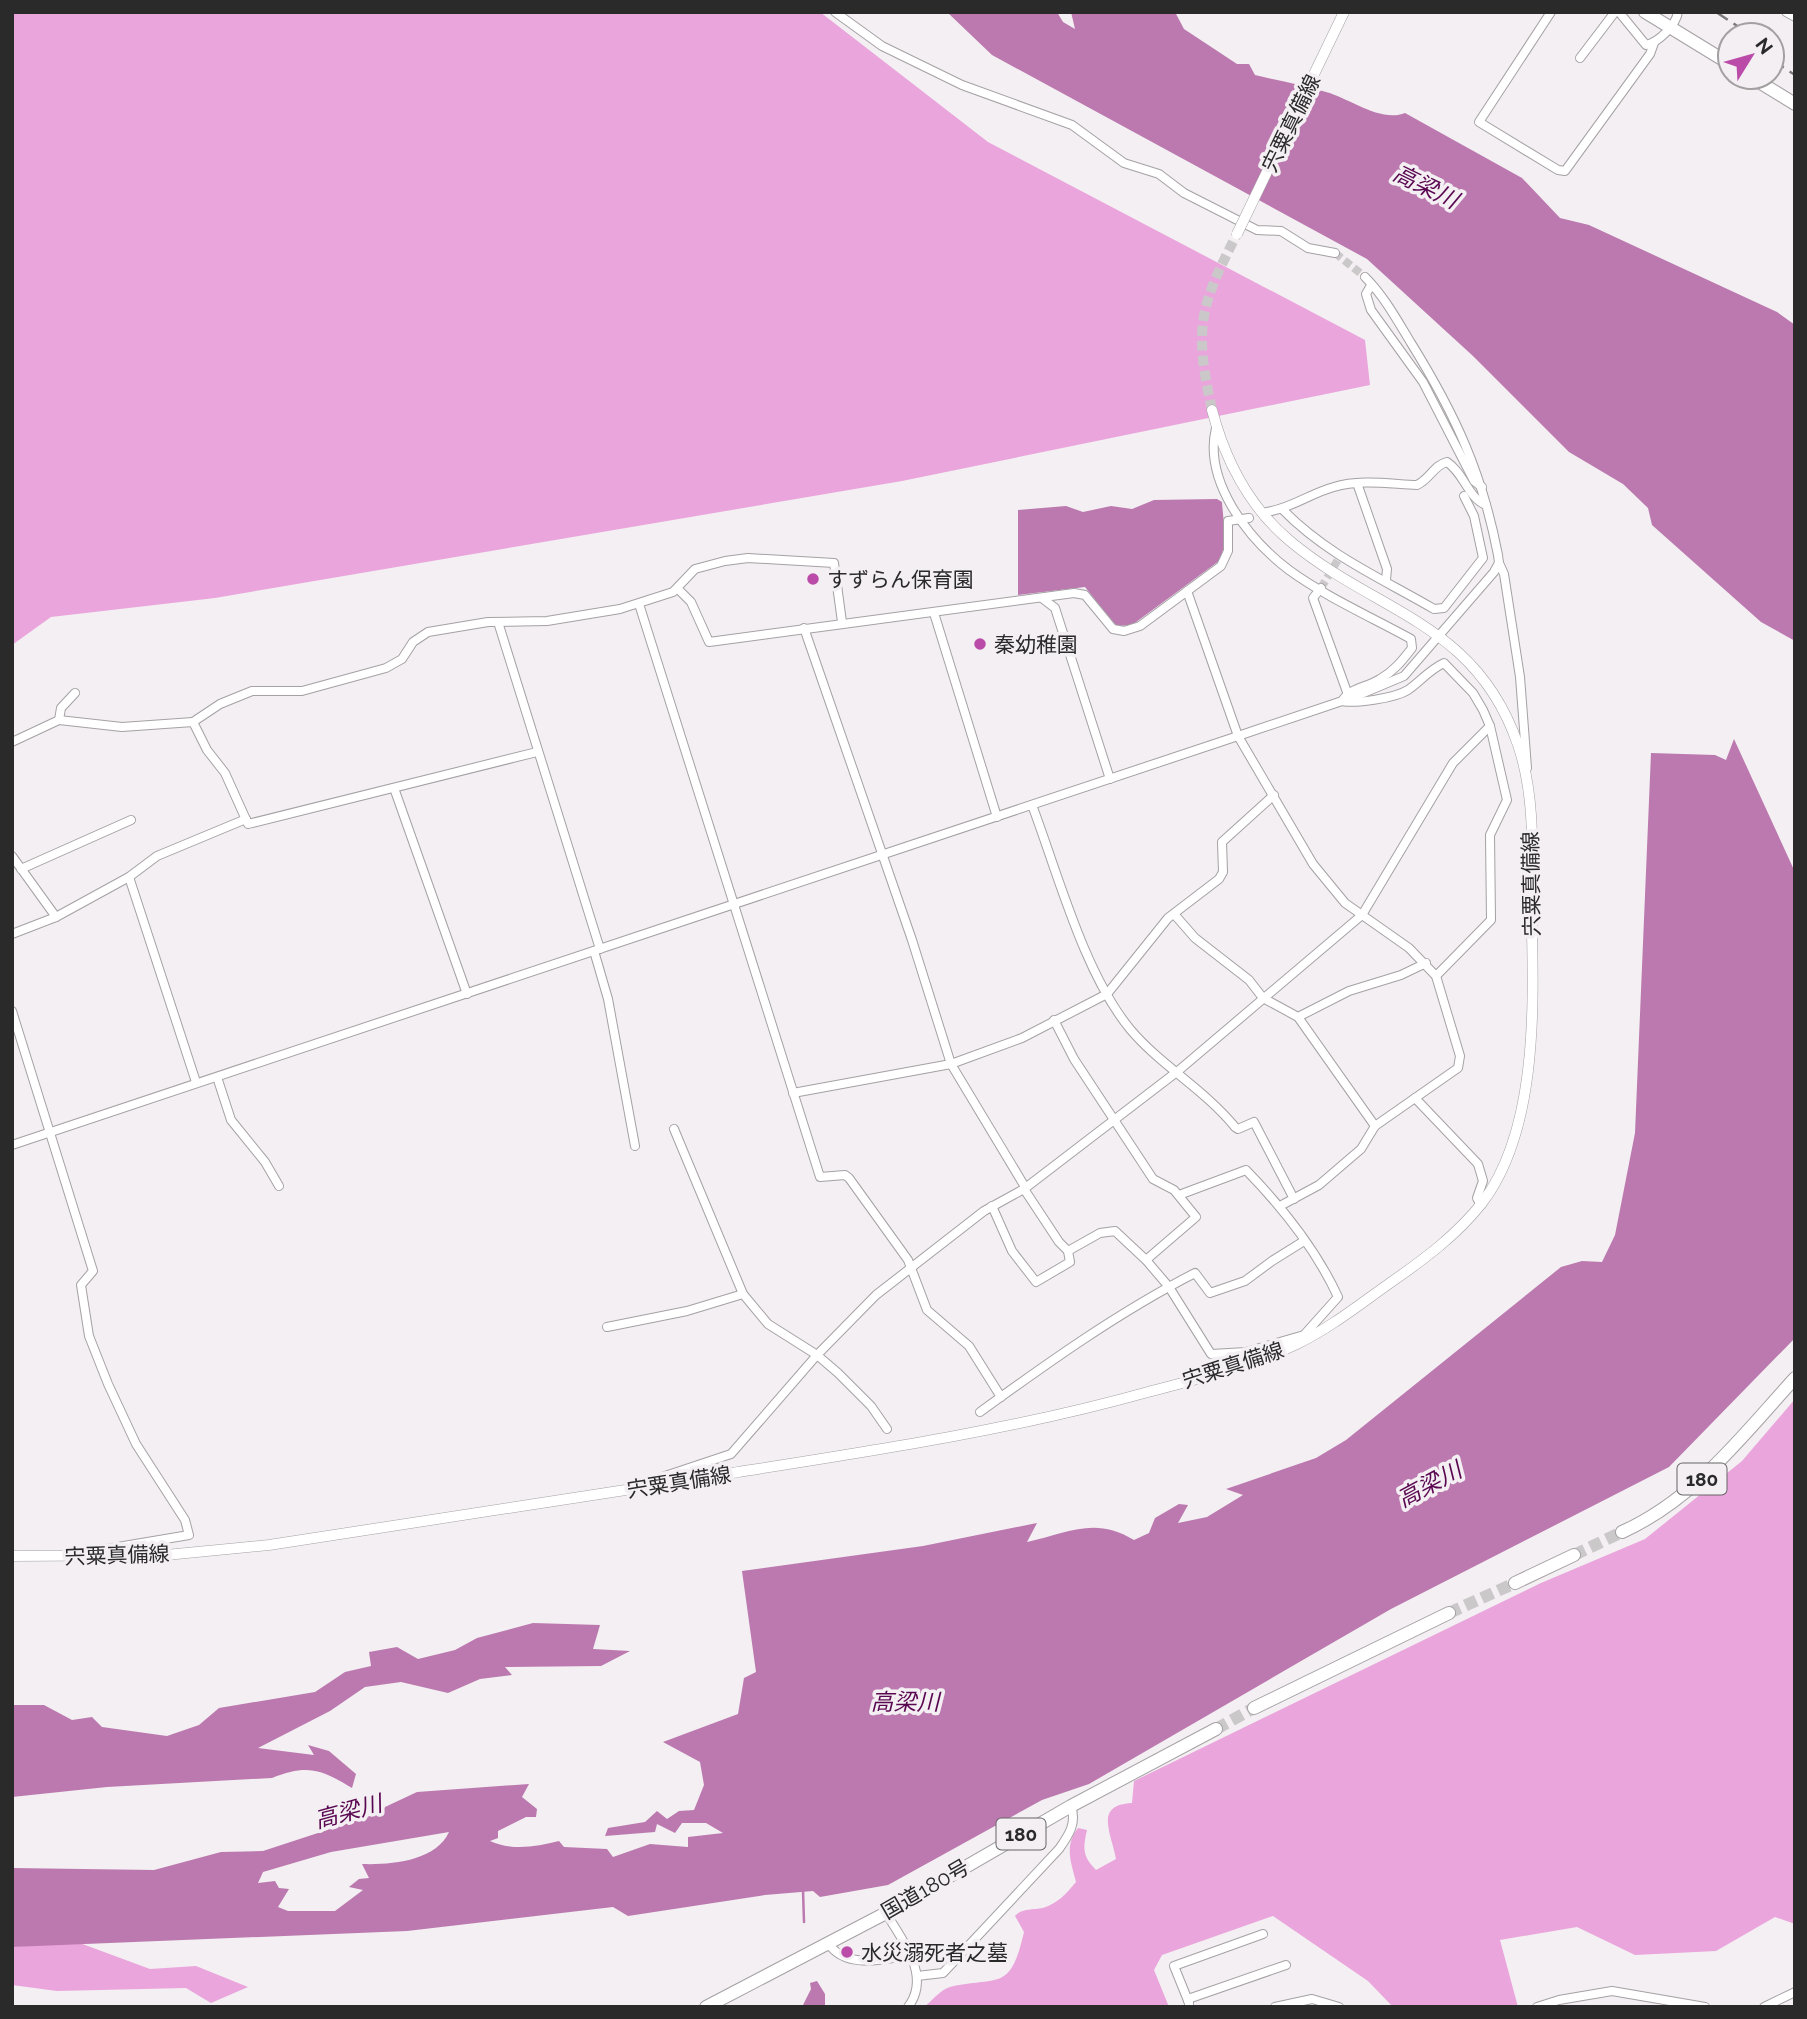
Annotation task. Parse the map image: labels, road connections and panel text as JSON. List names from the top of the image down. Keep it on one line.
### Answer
{"streets":{"highway":["180","国道180号"],"main road":["宍粟真備線"]},"water":["高梁川"],"places":["すずらん保育園","秦幼稚園","水災溺死者之墓"],"north":"top right"}
